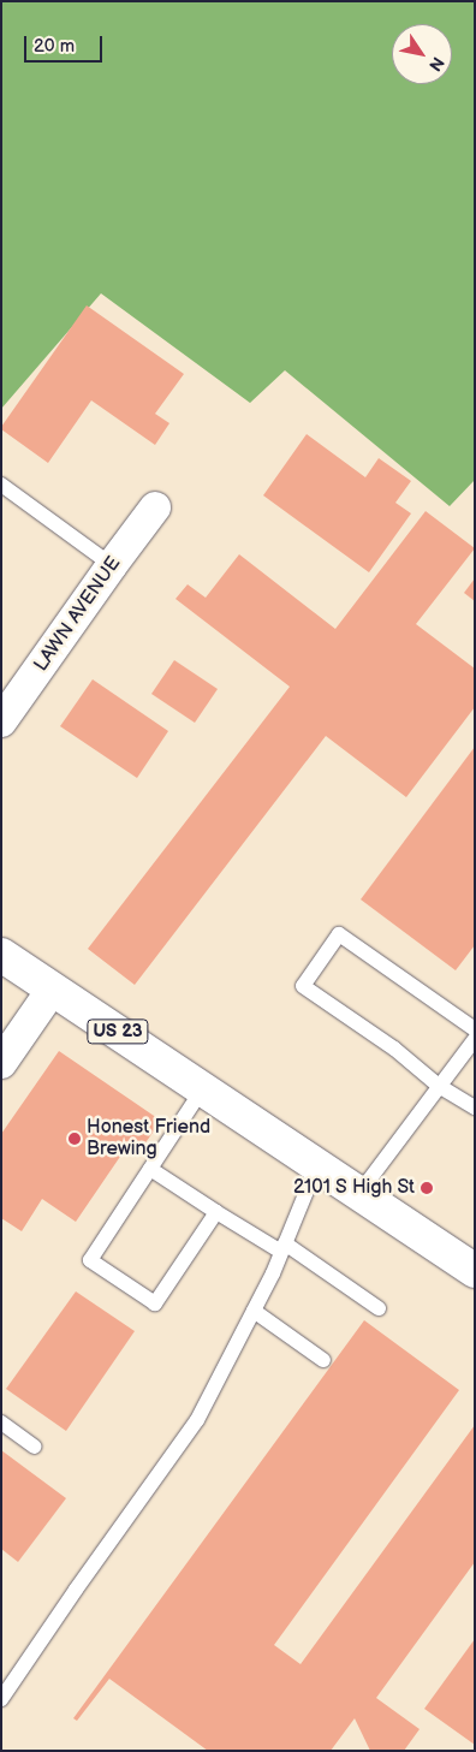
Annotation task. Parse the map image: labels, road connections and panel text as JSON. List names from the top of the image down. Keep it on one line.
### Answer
{"streets":{"main road":["US 23"],"street":["LAWN AVENUE"]},"places":["Honest Friend Brewing","2101 S High St"],"scale_bar":"20 m","north":"bottom right"}
